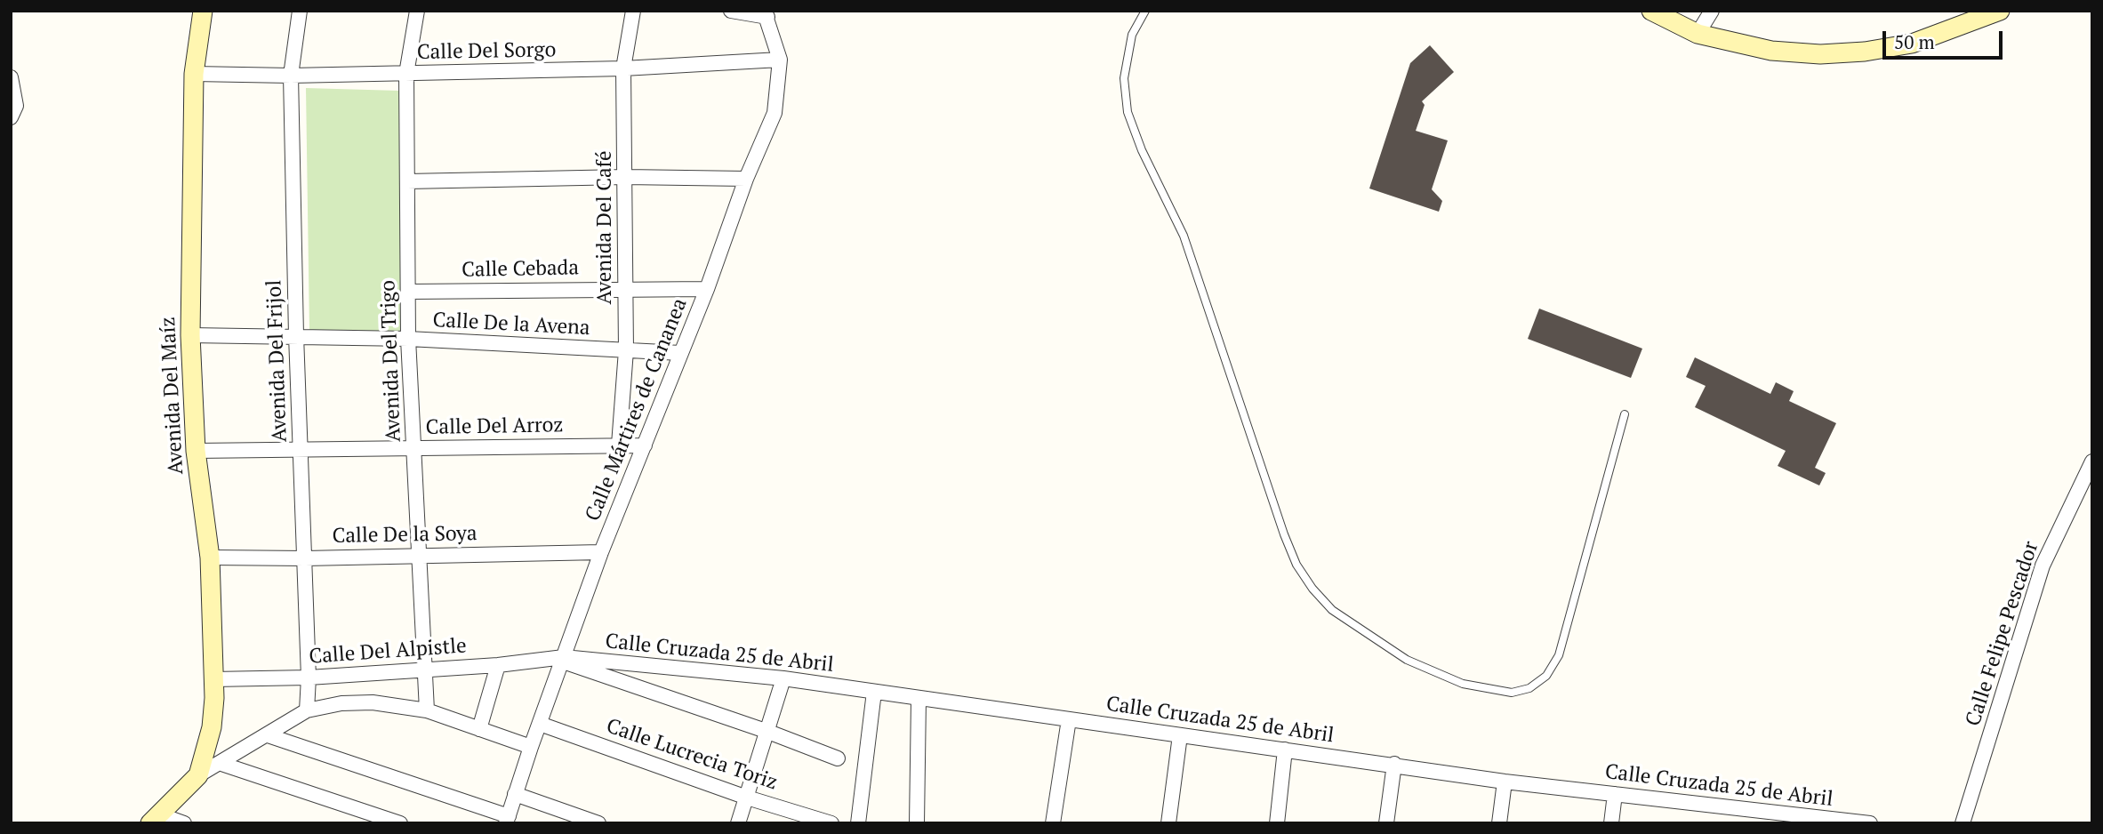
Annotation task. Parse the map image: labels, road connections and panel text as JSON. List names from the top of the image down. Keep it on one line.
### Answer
{"streets":{"street":["Calle Del Sorgo","Avenida Del Café","Calle Cebada","Calle De la Avena","Avenida Del Frijol","Avenida Del Trigo","Avenida Del Maíz","Calle Mártires de Cananea","Calle Del Arroz","Calle De la Soya","Calle Felipe Pescador","Calle Del Alpistle","Calle Cruzada 25 de Abril","Calle Lucrecia Toriz"]},"crossings":[["Calle Del Sorgo","Avenida Del Café"],["Calle Del Sorgo","Avenida Del Frijol"],["Calle Del Sorgo","Avenida Del Trigo"],["Calle Del Sorgo","Avenida Del Maíz"],["Calle Del Sorgo","Calle Mártires de Cananea"],["Avenida Del Café","Calle Cebada"],["Avenida Del Café","Calle De la Avena"],["Avenida Del Café","Calle Del Arroz"],["Calle Cebada","Avenida Del Trigo"],["Calle Cebada","Calle Mártires de Cananea"],["Calle De la Avena","Avenida Del Frijol"],["Calle De la Avena","Avenida Del Trigo"],["Calle De la Avena","Avenida Del Maíz"],["Calle De la Avena","Calle Mártires de Cananea"],["Avenida Del Frijol","Calle Del Arroz"],["Avenida Del Frijol","Calle De la Soya"],["Avenida Del Frijol","Calle Del Alpistle"],["Avenida Del Trigo","Calle Del Arroz"],["Avenida Del Trigo","Calle De la Soya"],["Avenida Del Trigo","Calle Del Alpistle"],["Avenida Del Maíz","Calle Del Arroz"],["Avenida Del Maíz","Calle De la Soya"],["Avenida Del Maíz","Calle Del Alpistle"],["Calle Mártires de Cananea","Calle Del Arroz"],["Calle Mártires de Cananea","Calle De la Soya"],["Calle Mártires de Cananea","Calle Del Alpistle"],["Calle Mártires de Cananea","Calle Cruzada 25 de Abril"],["Calle Mártires de Cananea","Calle Lucrecia Toriz"],["Calle Del Alpistle","Calle Cruzada 25 de Abril"]],"scale_bar":"50 m"}
